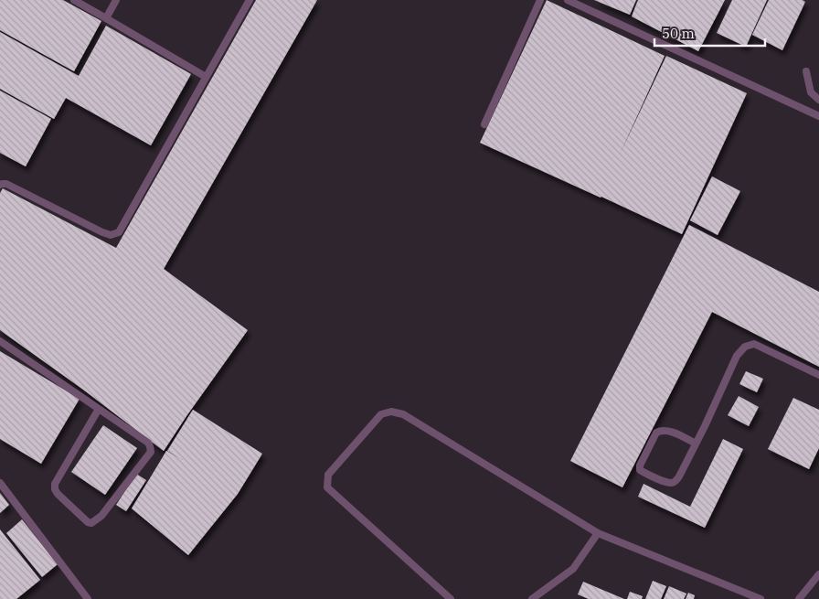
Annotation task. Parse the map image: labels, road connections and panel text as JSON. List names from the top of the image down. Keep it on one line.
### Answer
{"scale_bar":"50 m"}
